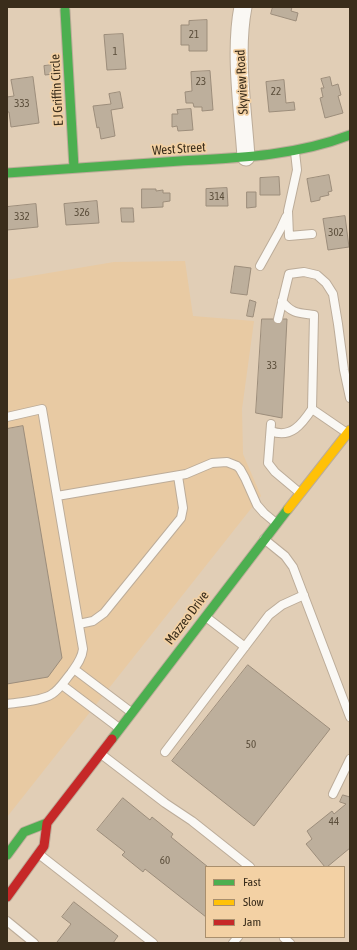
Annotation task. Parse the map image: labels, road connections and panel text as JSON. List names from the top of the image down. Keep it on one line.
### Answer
{"streets":{"main road":["E J Griffin Circle","West Street","Mazzeo Drive"],"street":["Skyview Road"]},"crossings":[["Skyview Road","West Street"],["E J Griffin Circle","West Street"]],"house_numbers":["21","1","23","22","333","314","326","332","302","33","50","44","60"],"legend":["Fast","Slow","Jam"]}
